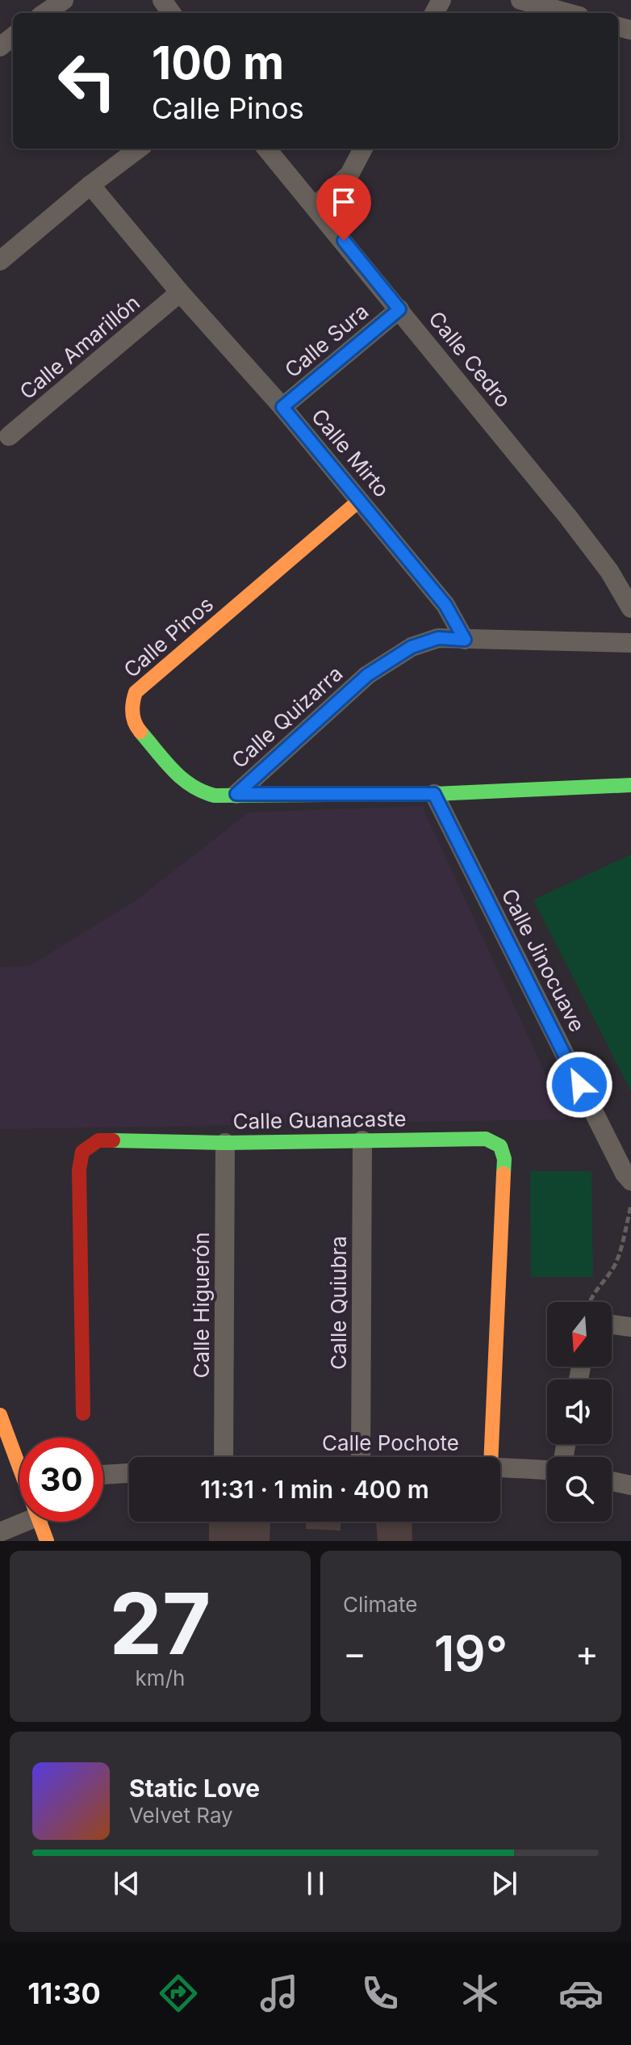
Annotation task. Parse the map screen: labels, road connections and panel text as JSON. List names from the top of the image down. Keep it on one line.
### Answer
{"streets":{"street":["Calle Sura","Calle Amarillón","Calle Cedro","Calle Mirto","Calle Pinos","Calle Quizarra","Calle Jinocuave","Calle Guanacaste","Calle Quiubra","Calle Higuerón","Calle Pochote"]},"crossings":[["Calle Sura","Calle Cedro"],["Calle Sura","Calle Mirto"],["Calle Amarillón","Calle Mirto"],["Calle Mirto","Calle Pinos"],["Calle Mirto","Calle Quizarra"],["Calle Pinos","Calle Quizarra"],["Calle Pinos","Calle Jinocuave"],["Calle Guanacaste","Calle Quiubra"],["Calle Guanacaste","Calle Higuerón"]],"north":"bottom","page":{"turn":["100 m","Calle Pinos"],"limit":"30","trip":"11:31 · 1 min · 400 m","tile":[["27","km/h"],"Climate"],"heat":["−","19°","+"],"song":["Static Love","Velvet Ray"],"tabs":"11:30"}}
